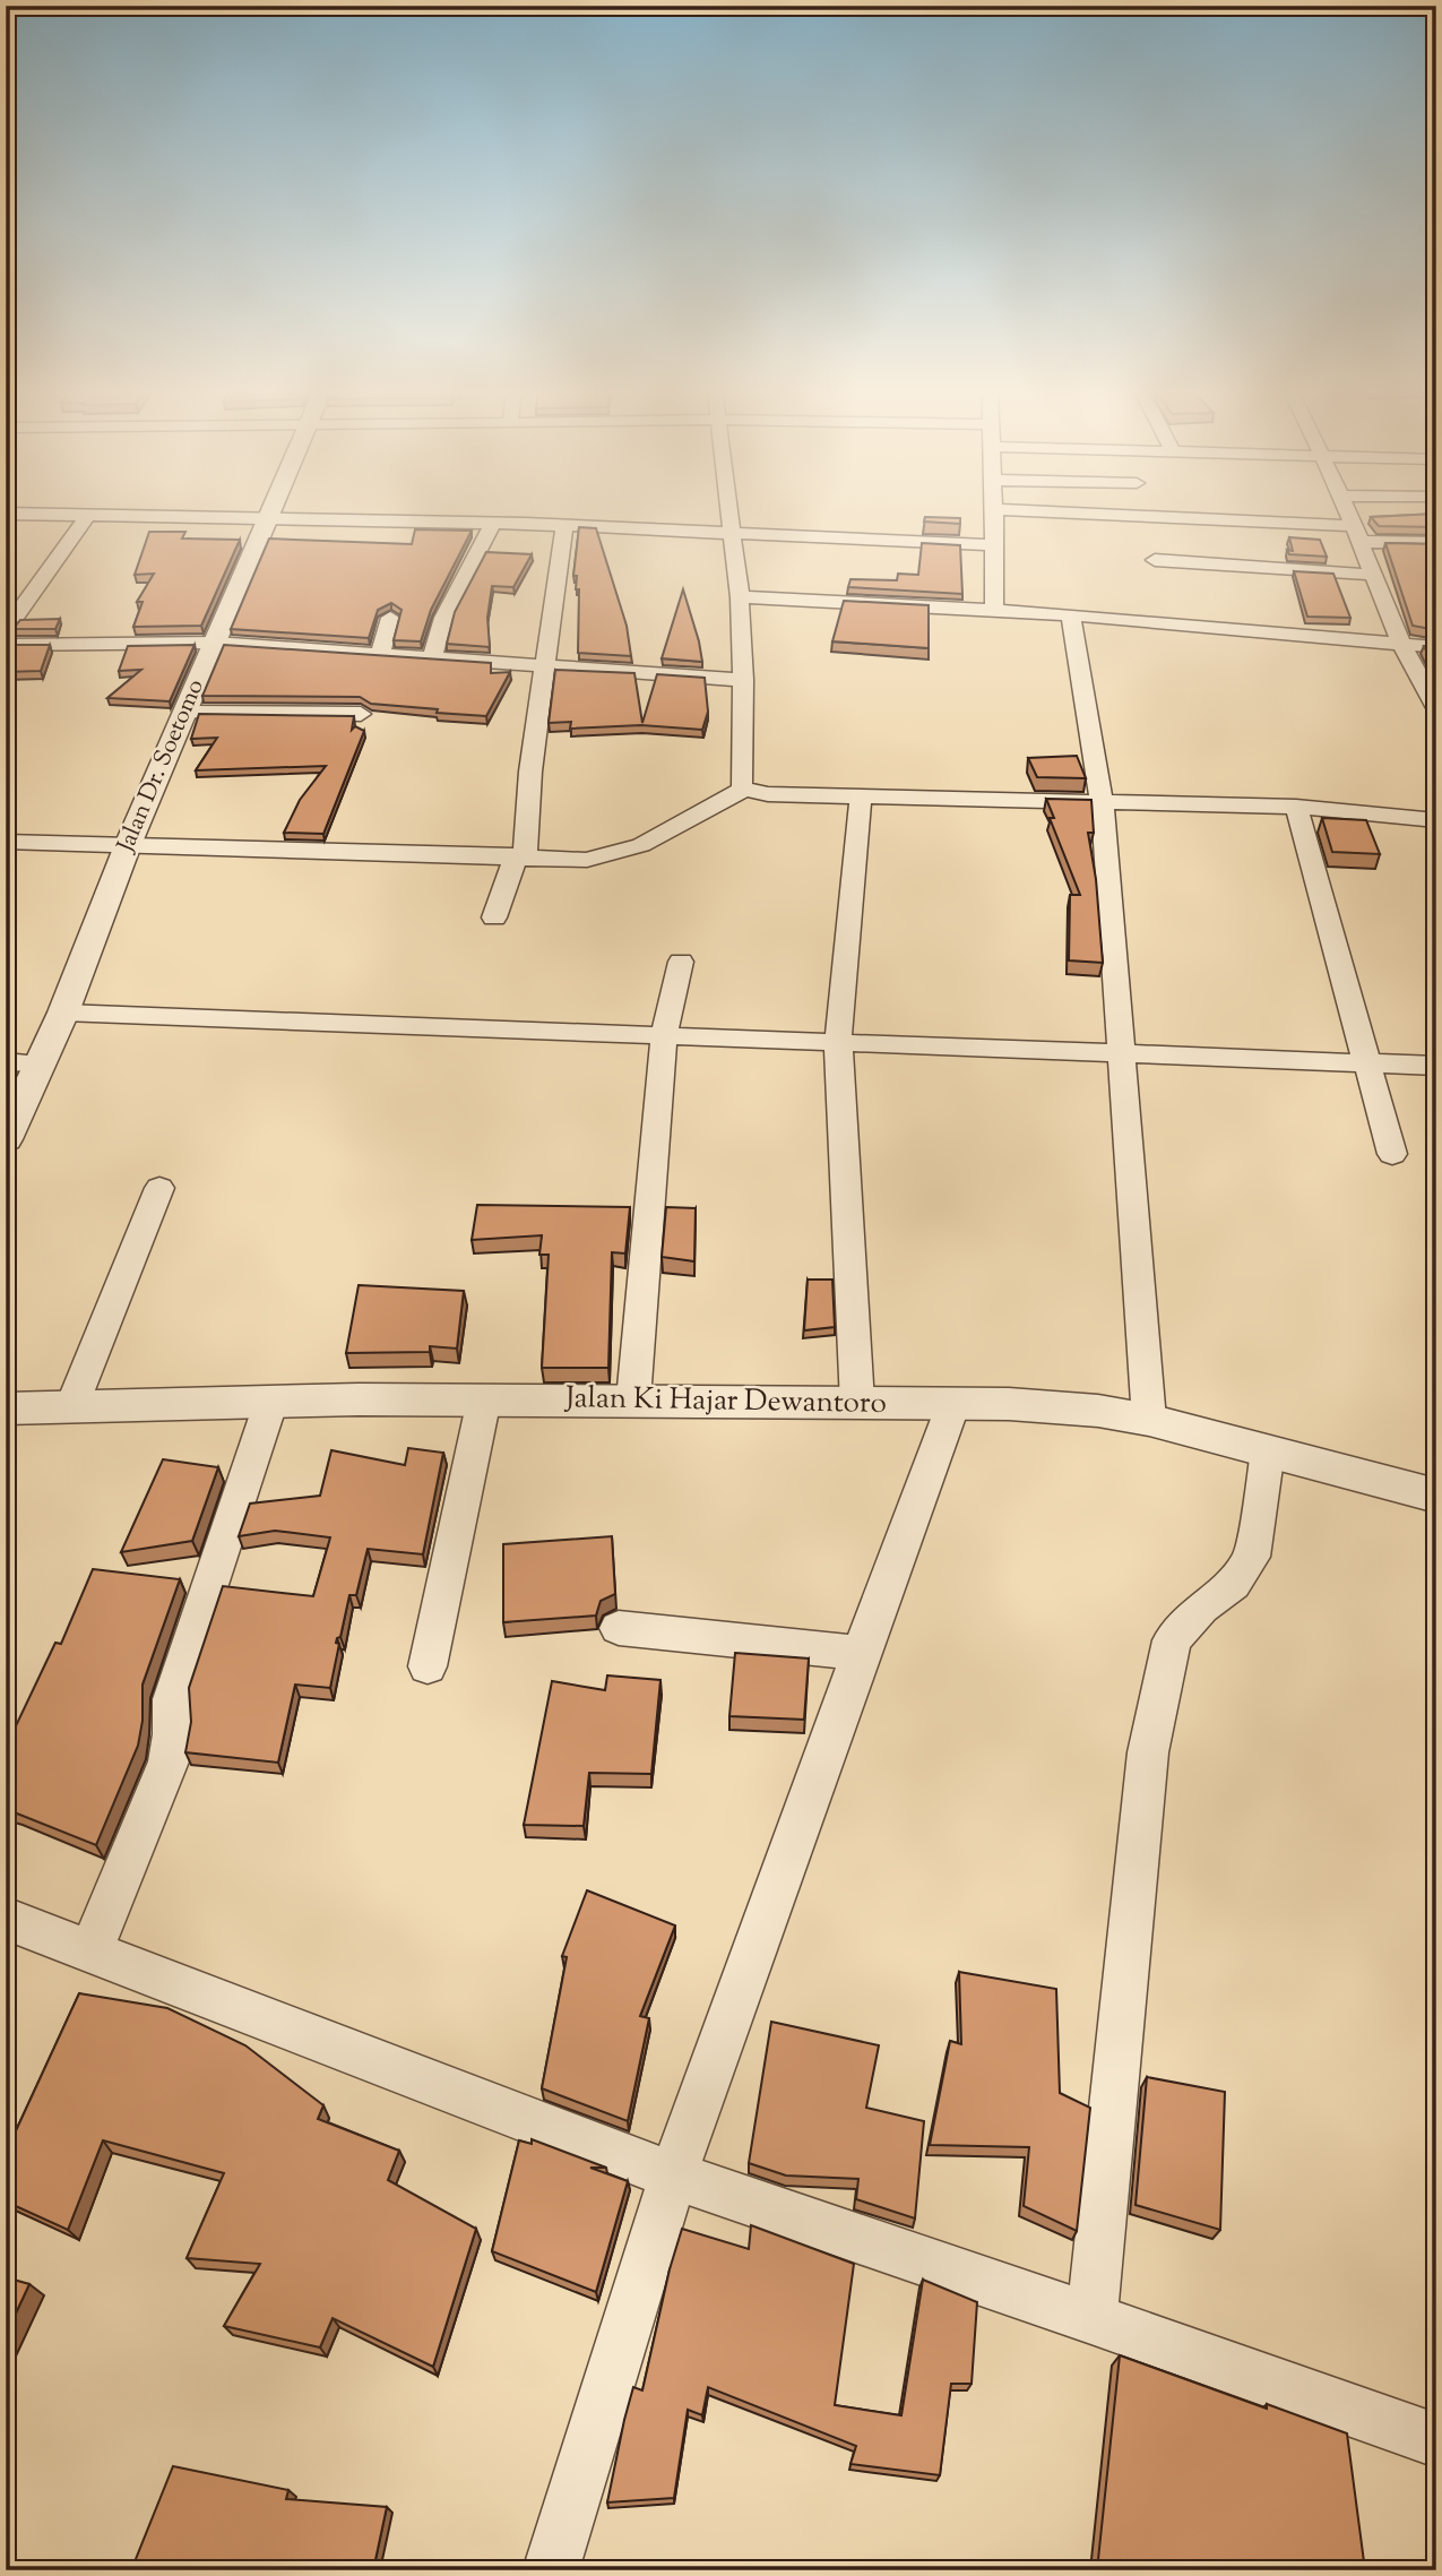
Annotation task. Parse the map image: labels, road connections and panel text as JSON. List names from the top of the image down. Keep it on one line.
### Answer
{"streets":{"street":["Jalan Dr. Soetomo","Jalan Ki Hajar Dewantoro"]}}
